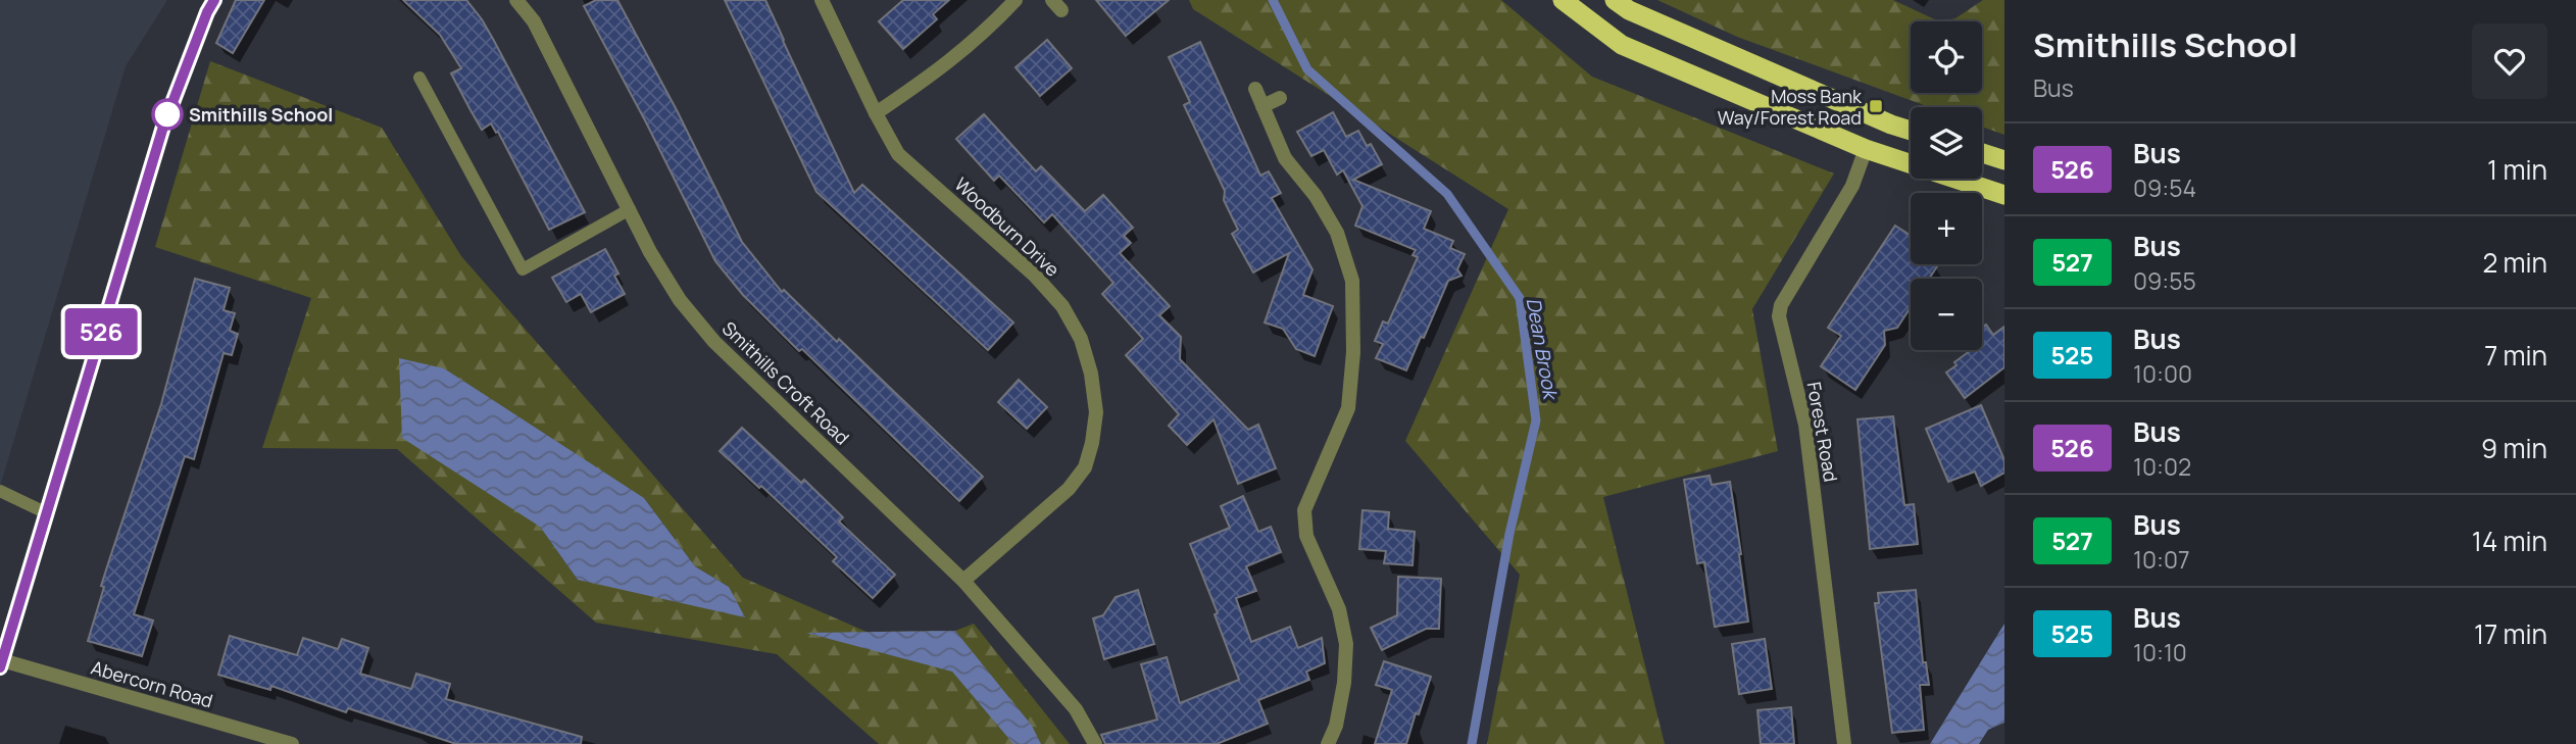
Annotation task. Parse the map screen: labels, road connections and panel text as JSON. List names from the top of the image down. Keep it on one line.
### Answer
{"streets":{"street":["Woodburn Drive","Smithills Croft Road","Forest Road","Abercorn Road"]},"crossings":[["Woodburn Drive","Smithills Croft Road"]],"water":["Dean Brook"],"places":{"transit":["Moss Bank Way/Forest Road"],"other":["Smithills School"]},"lines":["bus line 526"],"page":{"on_map":"526","heading":["Smithills School","Bus"],"map_buttons":["+","−"],"list":[{"mark":"526","name":"Bus","note":"09:54","value":"1 min"},{"mark":"527","name":"Bus","note":"09:55","value":"2 min"},{"mark":"525","name":"Bus","note":"10:00","value":"7 min"},{"mark":"526","name":"Bus","note":"10:02","value":"9 min"},{"mark":"527","name":"Bus","note":"10:07","value":"14 min"},{"mark":"525","name":"Bus","note":"10:10","value":"17 min"}]}}
